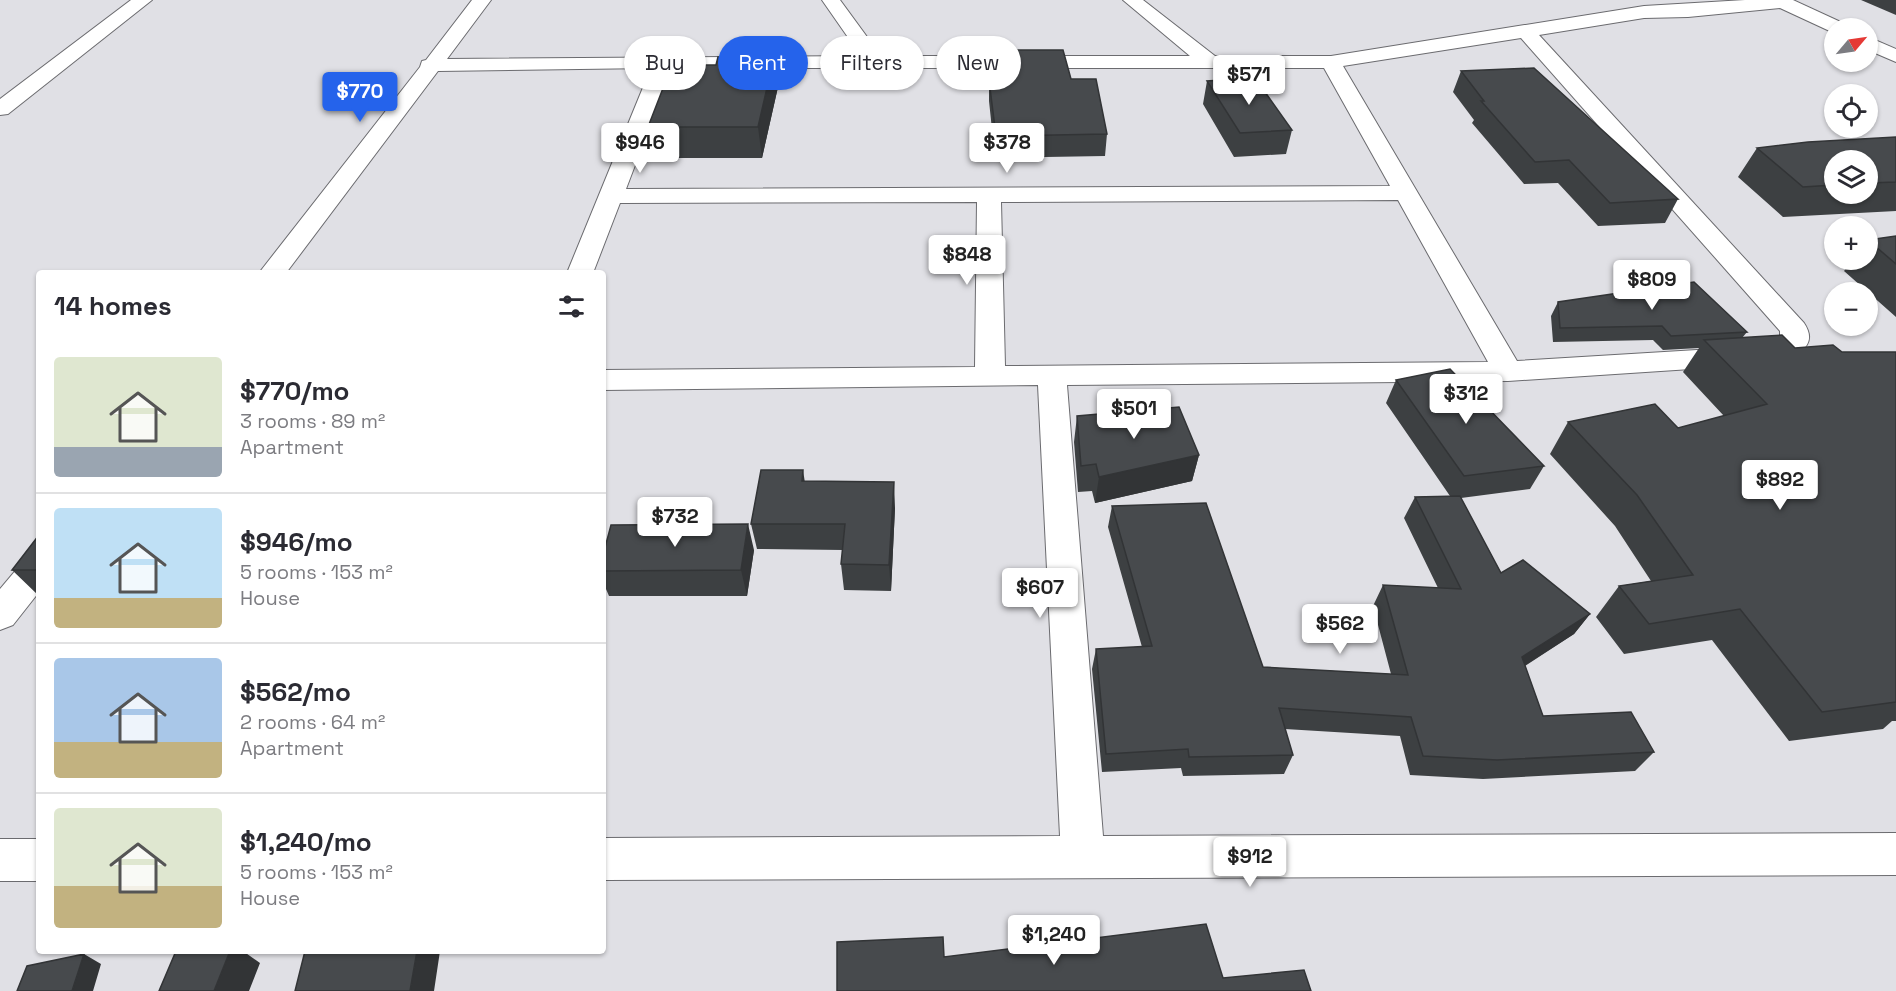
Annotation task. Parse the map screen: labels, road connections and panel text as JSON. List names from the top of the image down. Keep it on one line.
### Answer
{"north":"top right","page":{"map_buttons":["+","−"],"chip":["Buy","Rent","Filters","New"],"price":["$571","$770","$946","$378","$848","$809","$312","$501","$892","$732","$607","$562","$912","$1,240"],"heading":"14 homes","list":[{"name":"$770/mo","note":"3 rooms · 89 m² · Apartment"},{"name":"$946/mo","note":"5 rooms · 153 m² · House"},{"name":"$562/mo","note":"2 rooms · 64 m² · Apartment"},{"name":"$1,240/mo","note":"5 rooms · 153 m² · House"}]}}
